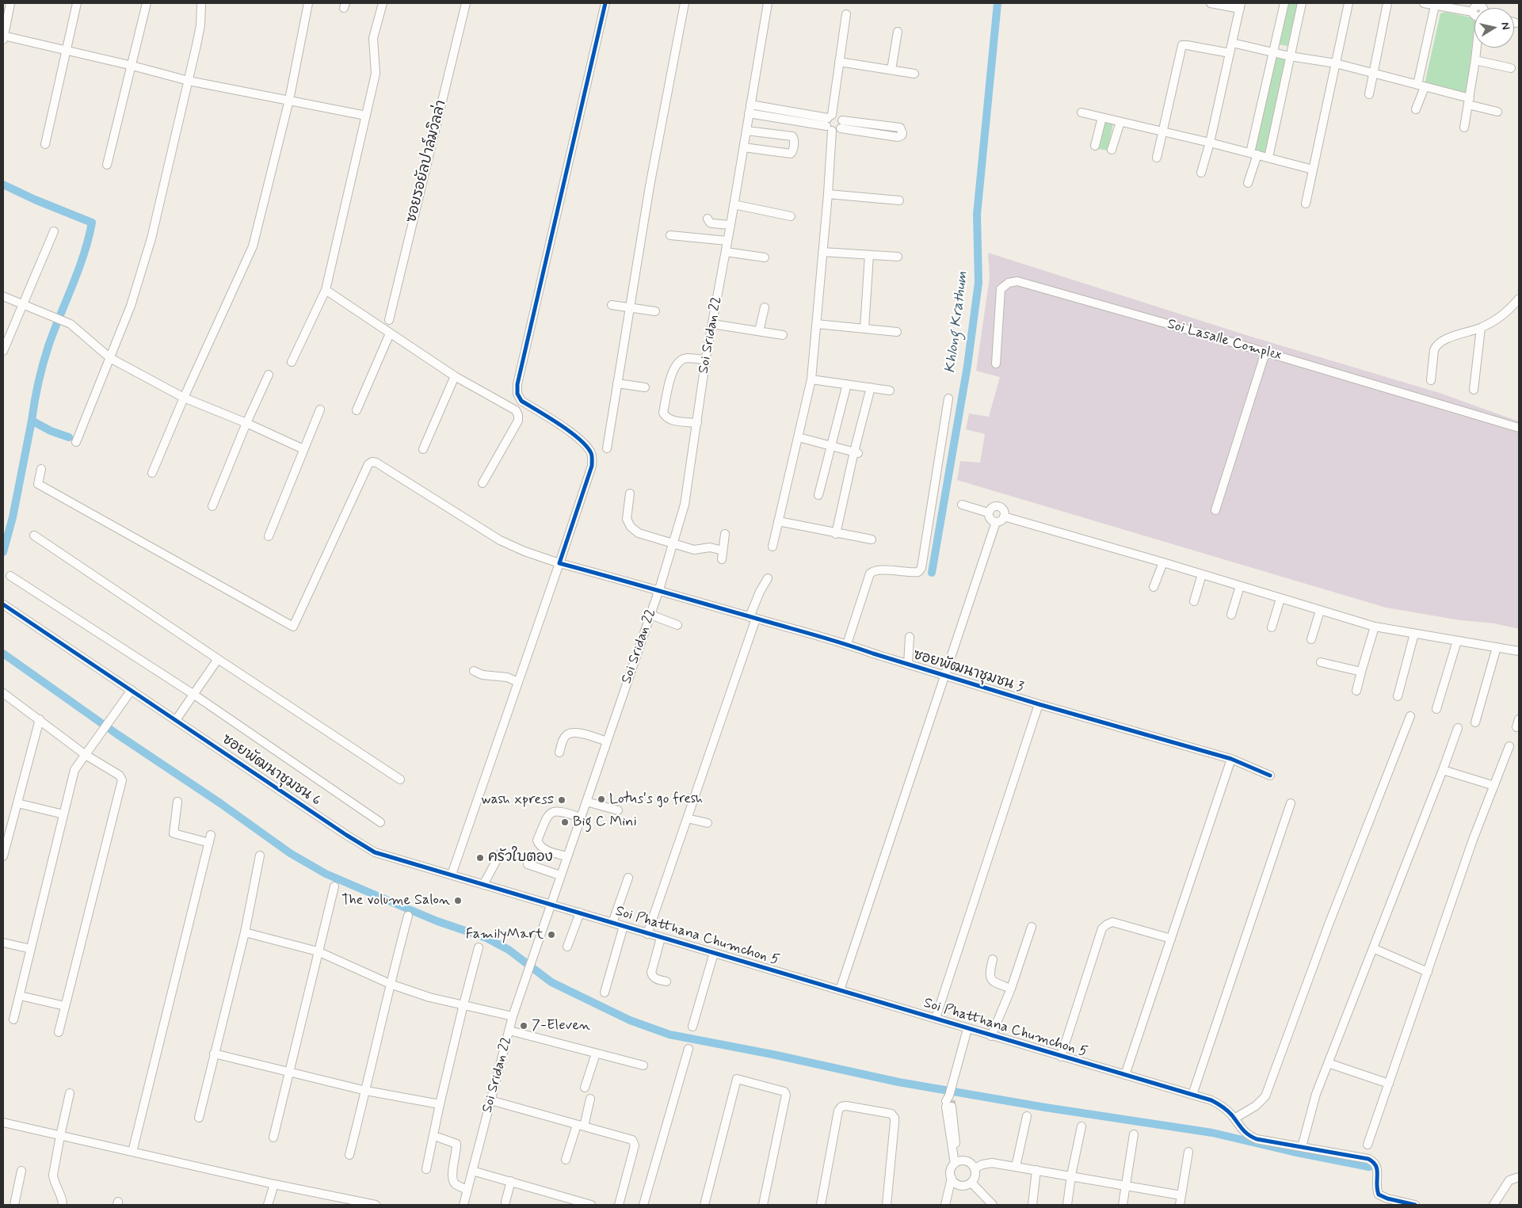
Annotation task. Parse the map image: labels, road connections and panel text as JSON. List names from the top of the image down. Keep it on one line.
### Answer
{"streets":{"street":["ซอยรอยัลปาล์มวิลล่า","Soi Sridan 22","Soi Lasalle Complex","ซอยพัฒนาชุมชน 3","ซอยพัฒนาชุมชน 6","Soi Phatthana Chumchon 5"]},"crossings":[["Soi Sridan 22","ซอยพัฒนาชุมชน 3"],["Soi Sridan 22","ซอยพัฒนาชุมชน 6"],["Soi Sridan 22","Soi Phatthana Chumchon 5"],["ซอยพัฒนาชุมชน 6","Soi Phatthana Chumchon 5"]],"water":["Khlong Krathum"],"places":["Lotus's go fresh","wash xpress","Big C Mini","ครัวใบตอง","The volume Salon","FamilyMart","7-Eleven"],"north":"right"}
